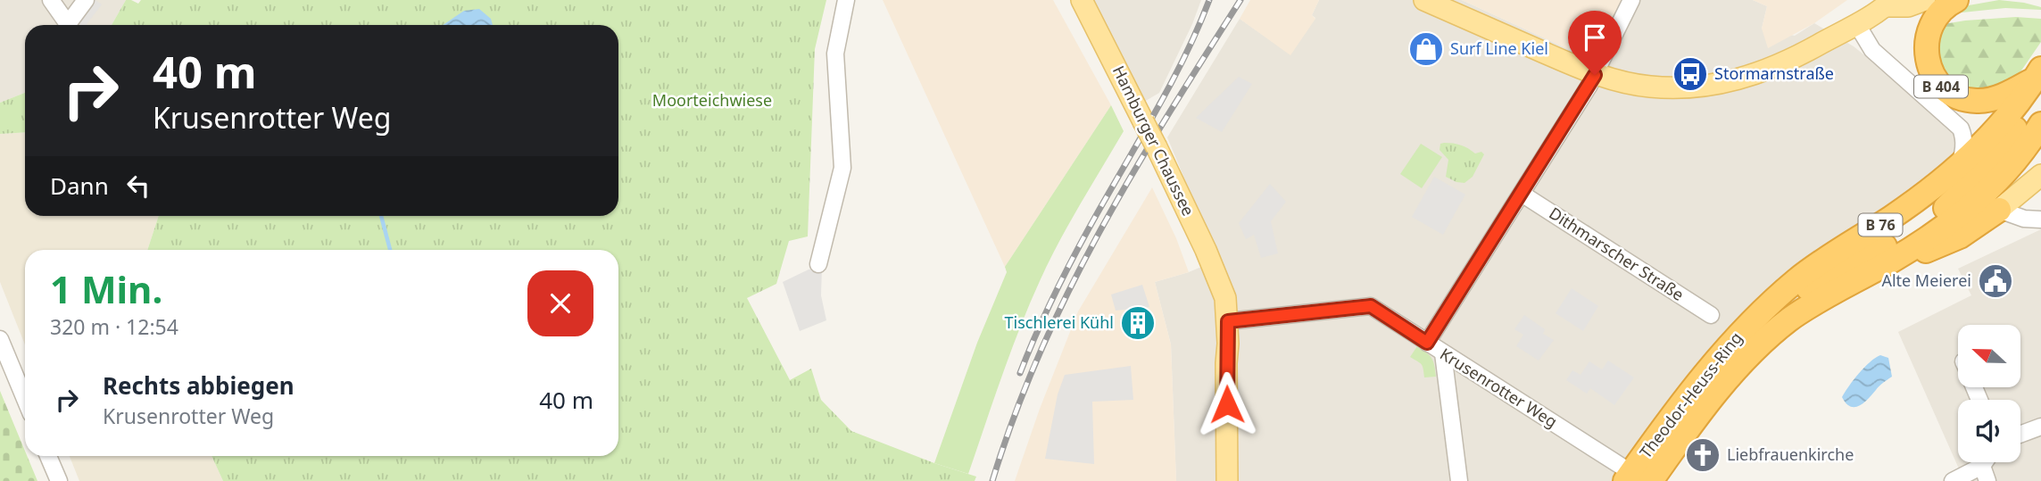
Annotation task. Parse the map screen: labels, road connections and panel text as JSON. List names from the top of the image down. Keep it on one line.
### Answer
{"streets":{"highway":["B 404","B 76","Theodor-Heuss-Ring"],"main road":["Hamburger Chaussee"],"street":["Dithmarscher Straße","Krusenrotter Weg"]},"crossings":[["B 404","Theodor-Heuss-Ring"],["Hamburger Chaussee","Krusenrotter Weg"],["Krusenrotter Weg","Theodor-Heuss-Ring"]],"parks":["Moorteichwiese"],"places":{"shop":["Surf Line Kiel"],"bus stop":["Stormarnstraße"],"public building":["Alte Meierei"],"building":["Tischlerei Kühl"],"church":["Liebfrauenkirche"]},"north":"left","page":{"turn":["40 m","Krusenrotter Weg"],"then":"Dann","heading":["1 Min.","320 m · 12:54"],"list":[{"name":"Rechts abbiegen","note":"Krusenrotter Weg","value":"40 m"}]}}
